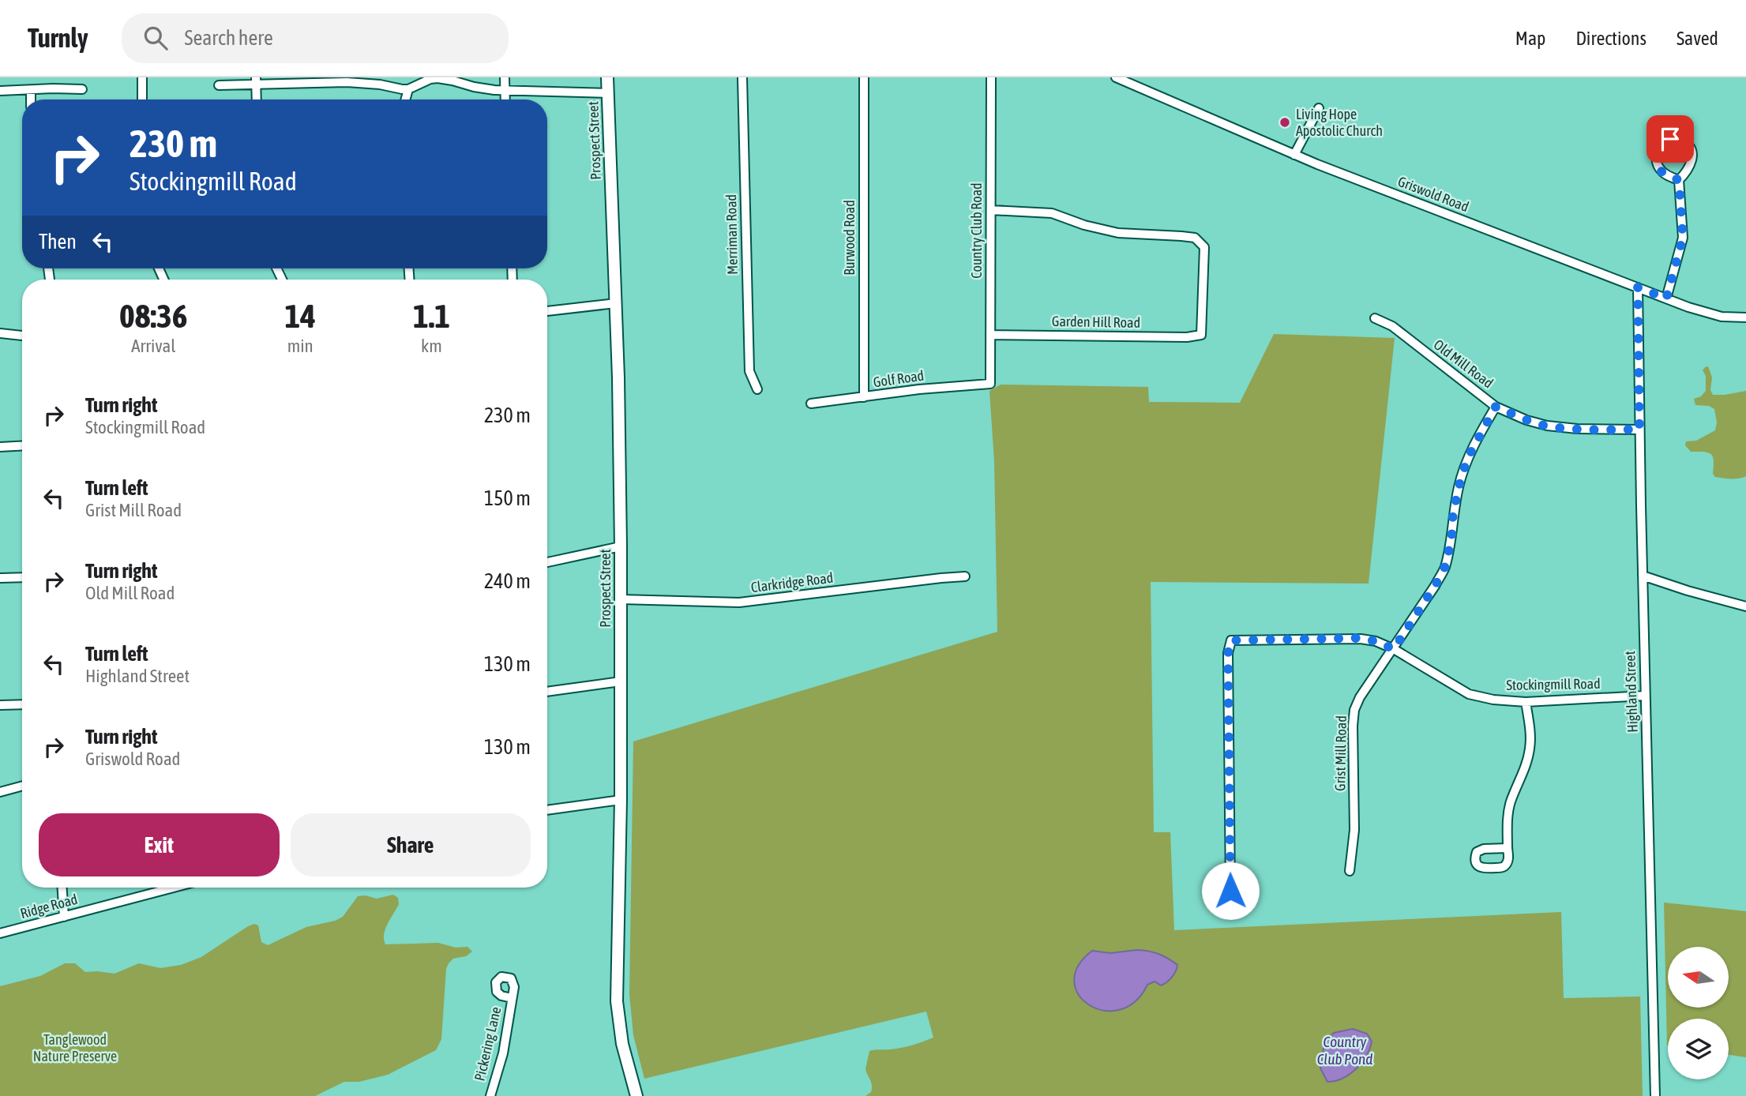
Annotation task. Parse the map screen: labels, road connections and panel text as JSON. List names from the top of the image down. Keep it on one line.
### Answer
{"streets":{"main road":["Prospect Street"],"street":["Griswold Road","Country Club Road","Merriman Road","Burwood Road","Garden Hill Road","Old Mill Road","Golf Road","Clarkridge Road","Stockingmill Road","Highland Street","Grist Mill Road","Ridge Road","Pickering Lane"]},"crossings":[["Prospect Street","Clarkridge Road"],["Griswold Road","Highland Street"],["Country Club Road","Garden Hill Road"],["Country Club Road","Golf Road"],["Burwood Road","Golf Road"],["Old Mill Road","Highland Street"],["Old Mill Road","Grist Mill Road"],["Stockingmill Road","Highland Street"],["Stockingmill Road","Grist Mill Road"]],"water":["Country Club Pond"],"parks":["Tanglewood Nature Preserve"],"places":["Living Hope Apostolic Church"],"north":"left","page":{"header":"Turnly","search":"Search here","nav":["Map","Directions","Saved"],"turn":["230 m","Stockingmill Road"],"then":"Then","eta":["08:36","Arrival","14","min","1.1","km"],"list":[{"name":"Turn right","note":"Stockingmill Road","value":"230 m"},{"name":"Turn left","note":"Grist Mill Road","value":"150 m"},{"name":"Turn right","note":"Old Mill Road","value":"240 m"},{"name":"Turn left","note":"Highland Street","value":"130 m"},{"name":"Turn right","note":"Griswold Road","value":"130 m"}],"buttons":["Exit","Share"]}}
